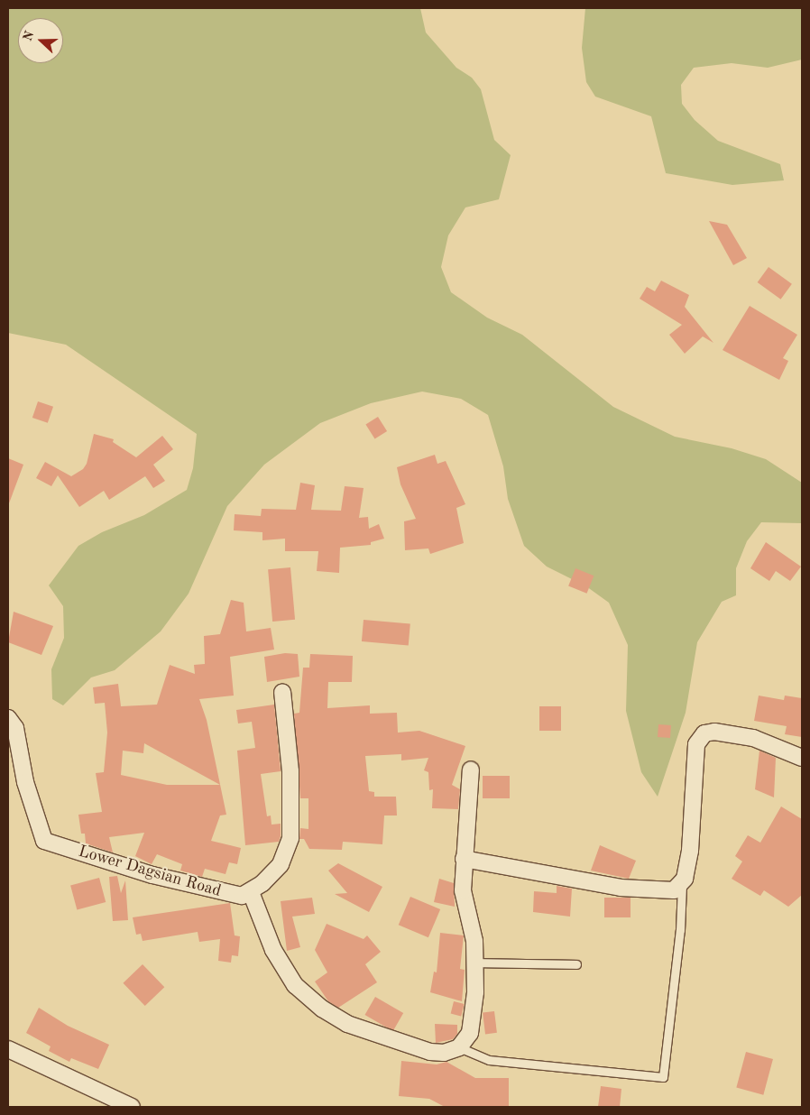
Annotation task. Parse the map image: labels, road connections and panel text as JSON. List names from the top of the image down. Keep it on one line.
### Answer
{"streets":{"street":["Lower Dagsian Road"]},"north":"left"}
